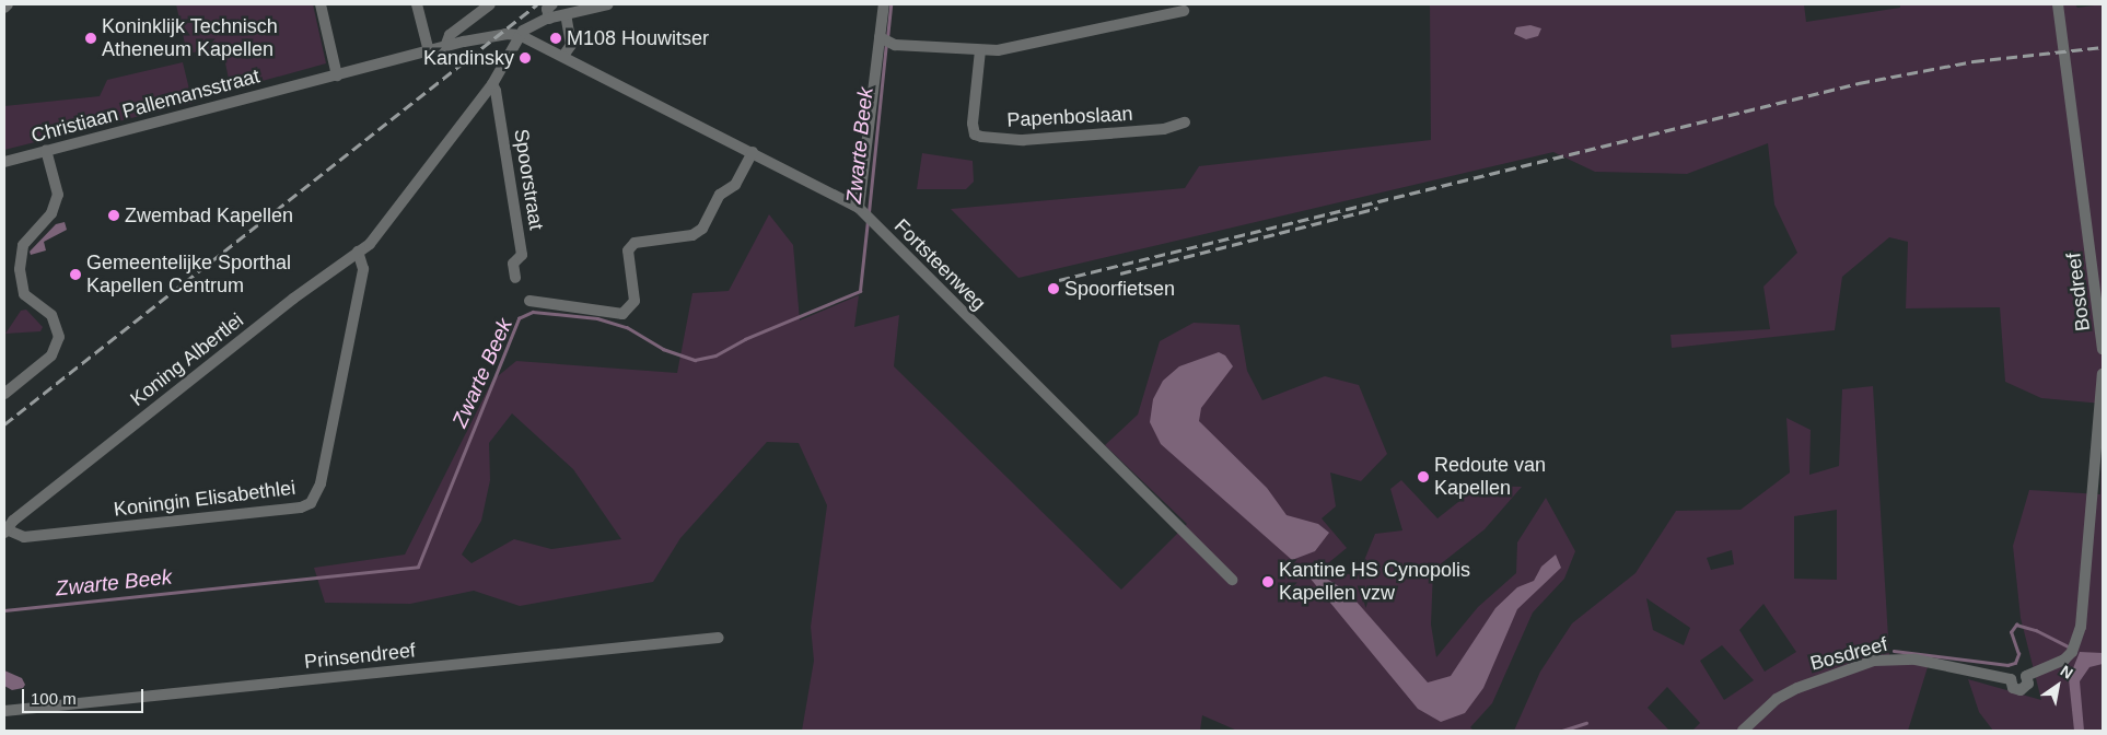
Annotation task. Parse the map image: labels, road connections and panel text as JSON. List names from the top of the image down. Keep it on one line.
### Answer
{"streets":{"street":["Christiaan Pallemansstraat","Papenboslaan","Spoorstraat","Fortsteenweg","Bosdreef","Koning Albertlei","Koningin Elisabethlei","Prinsendreef"]},"crossings":[["Christiaan Pallemansstraat","Fortsteenweg"],["Christiaan Pallemansstraat","Koning Albertlei"],["Spoorstraat","Koning Albertlei"],["Fortsteenweg","Koning Albertlei"],["Koning Albertlei","Koningin Elisabethlei"]],"water":["Zwarte Beek"],"places":["Koninklijk Technisch Atheneum Kapellen","M108 Houwitser","Kandinsky","Zwembad Kapellen","Gemeentelijke Sporthal Kapellen Centrum","Spoorfietsen","Redoute van Kapellen","Kantine HS Cynopolis Kapellen vzw"],"scale_bar":"100 m","north":"top right"}
